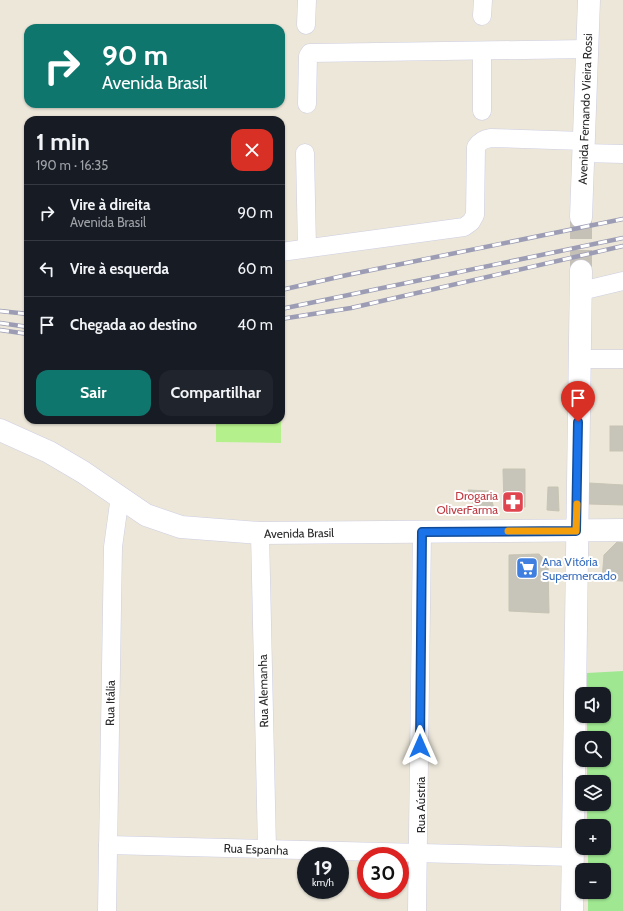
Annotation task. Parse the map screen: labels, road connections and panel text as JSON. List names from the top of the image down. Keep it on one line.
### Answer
{"streets":{"street":["Avenida Fernando Vieira Rossi","Avenida Brasil","Rua Alemanha","Rua Itália","Rua Aústria","Rua Espanha"]},"crossings":[["Avenida Brasil","Rua Alemanha"],["Avenida Brasil","Rua Itália"],["Avenida Brasil","Rua Aústria"],["Rua Alemanha","Rua Espanha"],["Rua Itália","Rua Espanha"],["Rua Aústria","Rua Espanha"]],"places":{"pharmacy":["Drogaria OliverFarma"],"supermarket":["Ana Vitória Supermercado"]},"page":{"turn":["90 m","Avenida Brasil"],"heading":["1 min","190 m · 16:35"],"list":[{"name":"Vire à direita","note":"Avenida Brasil","value":"90 m"},{"name":"Vire à esquerda","value":"60 m"},{"name":"Chegada ao destino","value":"40 m"}],"buttons":["Sair","Compartilhar"],"map_buttons":["+","−"],"speed":"19 km/h","limit":"30"}}
